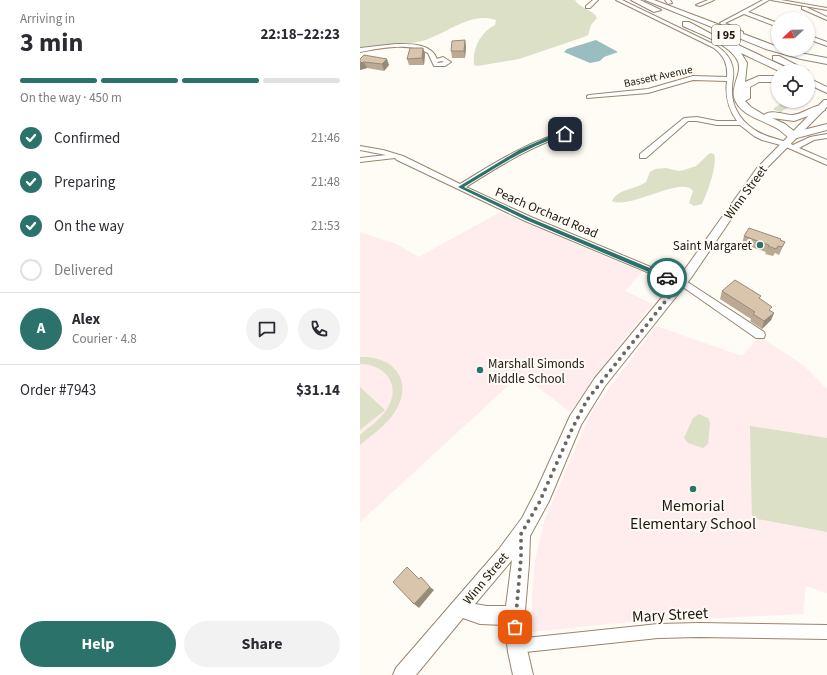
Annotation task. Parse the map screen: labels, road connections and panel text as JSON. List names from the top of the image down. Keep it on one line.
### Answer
{"streets":{"highway":["I 95"],"main road":["Winn Street"],"street":["Bassett Avenue","Peach Orchard Road","Mary Street"]},"crossings":[["Winn Street","Peach Orchard Road"]],"places":["Saint Margaret","Marshall Simonds Middle School","Memorial Elementary School"],"north":"left","page":{"heading":["3 min","Arriving in","22:18–22:23"],"panel":["Alex","Courier · 4.8","Order #7943","$31.14"],"bar":"On the way · 450 m","list":[["Confirmed","21:46"],["Preparing","21:48"],["On the way","21:53"],"Delivered"],"round":"A","buttons":["Help","Share"]}}
